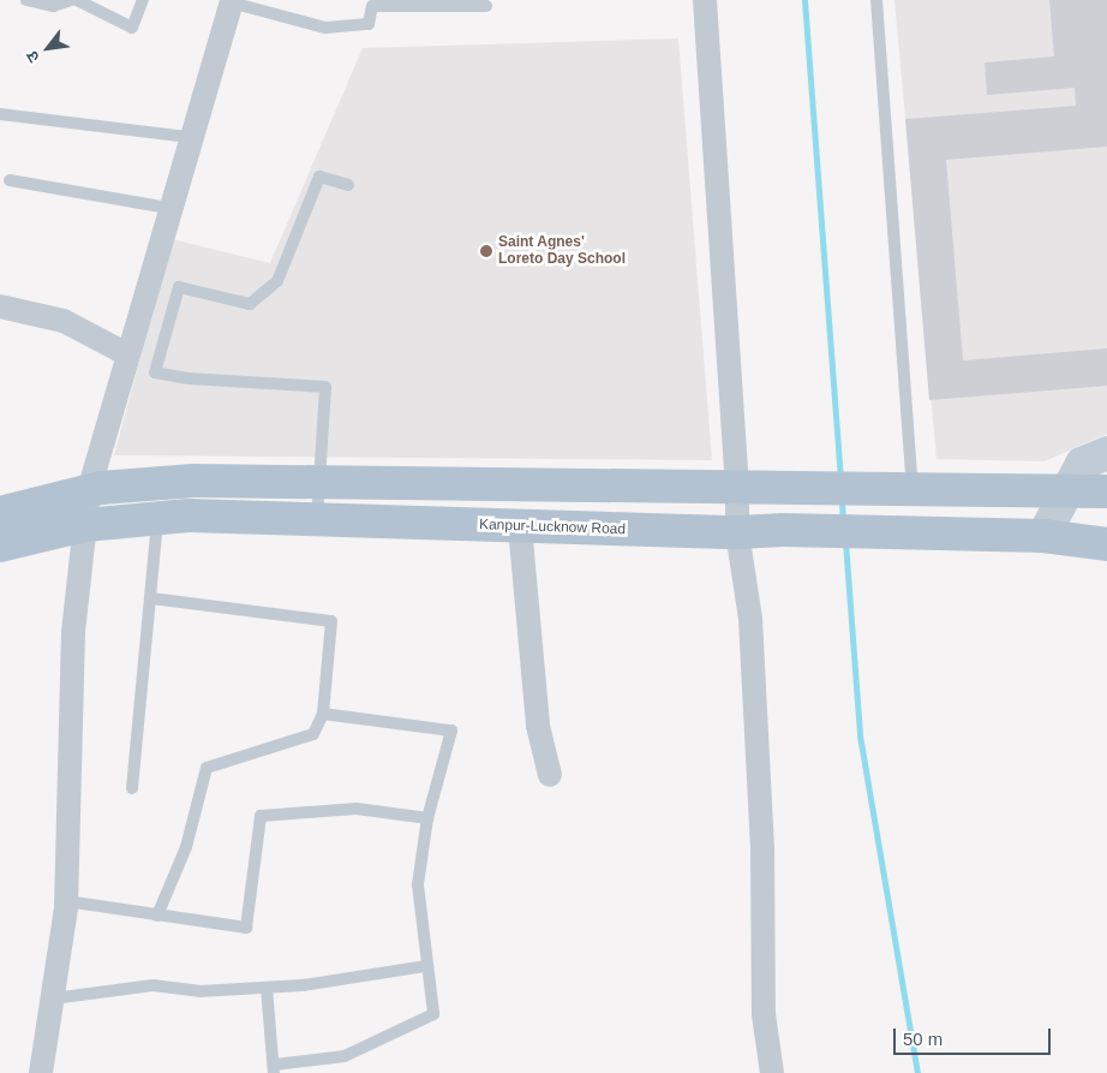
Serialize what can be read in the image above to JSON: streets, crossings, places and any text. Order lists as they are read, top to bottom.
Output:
{
  "streets": {
    "main road": ["Kanpur-Lucknow Road"]
  },
  "places": ["Saint Agnes' Loreto Day School"],
  "scale_bar": "50 m",
  "north": "bottom left"
}
